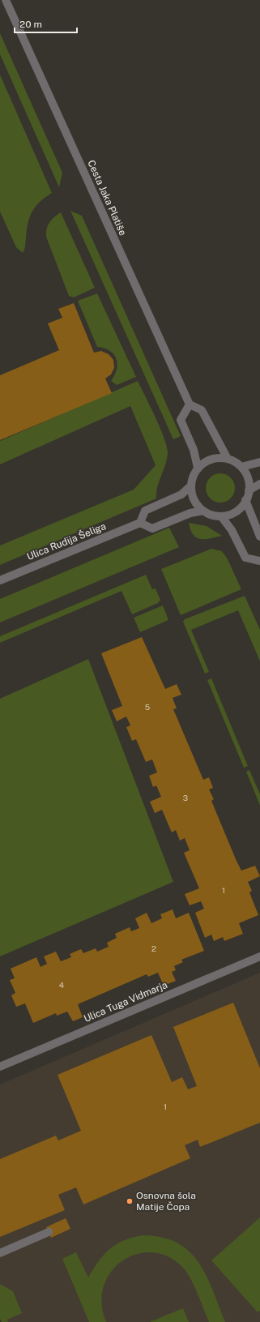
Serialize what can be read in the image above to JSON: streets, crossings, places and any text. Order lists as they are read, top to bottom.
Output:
{
  "streets": {
    "street": ["Cesta Jaka Platiše", "Ulica Rudija Šeliga", "Ulica Tuga Vidmarja"]
  },
  "places": ["Osnovna šola Matije Čopa"],
  "house_numbers": [
    "5",
    "3",
    "1",
    "2",
    "4",
    "1"
  ],
  "scale_bar": "20 m"
}
